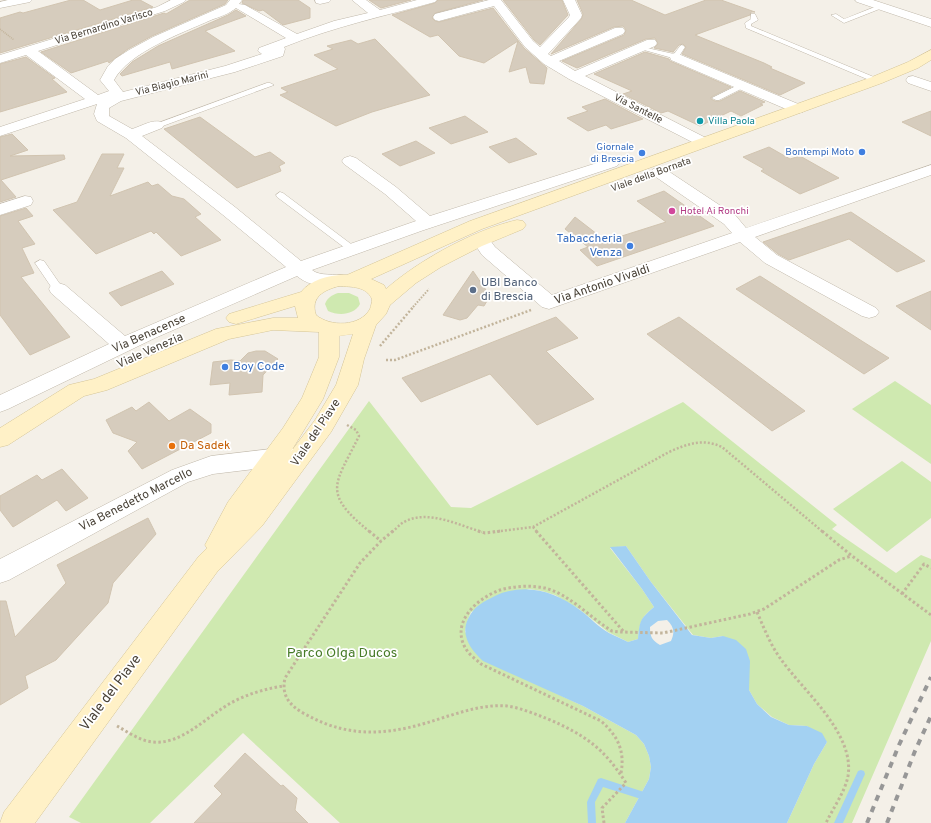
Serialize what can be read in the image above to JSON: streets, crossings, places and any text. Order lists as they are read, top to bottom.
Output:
{
  "streets": {
    "main road": ["Viale della Bornata", "Viale Venezia", "Viale del Piave"],
    "street": [
      "Via Bernardino Varisco",
      "Via Biagio Marini",
      "Via Santelle",
      "Via Antonio Vivaldi",
      "Via Benacense",
      "Via Benedetto Marcello"
    ]
  },
  "crossings": [
    ["Via Biagio Marini", "Viale della Bornata"],
    ["Via Biagio Marini", "Via Benacense"],
    ["Via Biagio Marini", "Viale Venezia"],
    ["Via Santelle", "Viale della Bornata"],
    ["Viale della Bornata", "Via Antonio Vivaldi"],
    ["Viale della Bornata", "Via Benacense"],
    ["Viale della Bornata", "Viale Venezia"],
    ["Via Benacense", "Viale Venezia"],
    ["Viale Venezia", "Viale del Piave"],
    ["Viale del Piave", "Via Benedetto Marcello"]
  ],
  "parks": ["Parco Olga Ducos"],
  "places": [
    "Villa Paola",
    "Bontempi Moto",
    "Giornale di Brescia",
    "Hotel Ai Ronchi",
    "Tabaccheria Venza",
    "UBI Banco di Brescia",
    "Boy Code",
    "Da Sadek"
  ]
}
